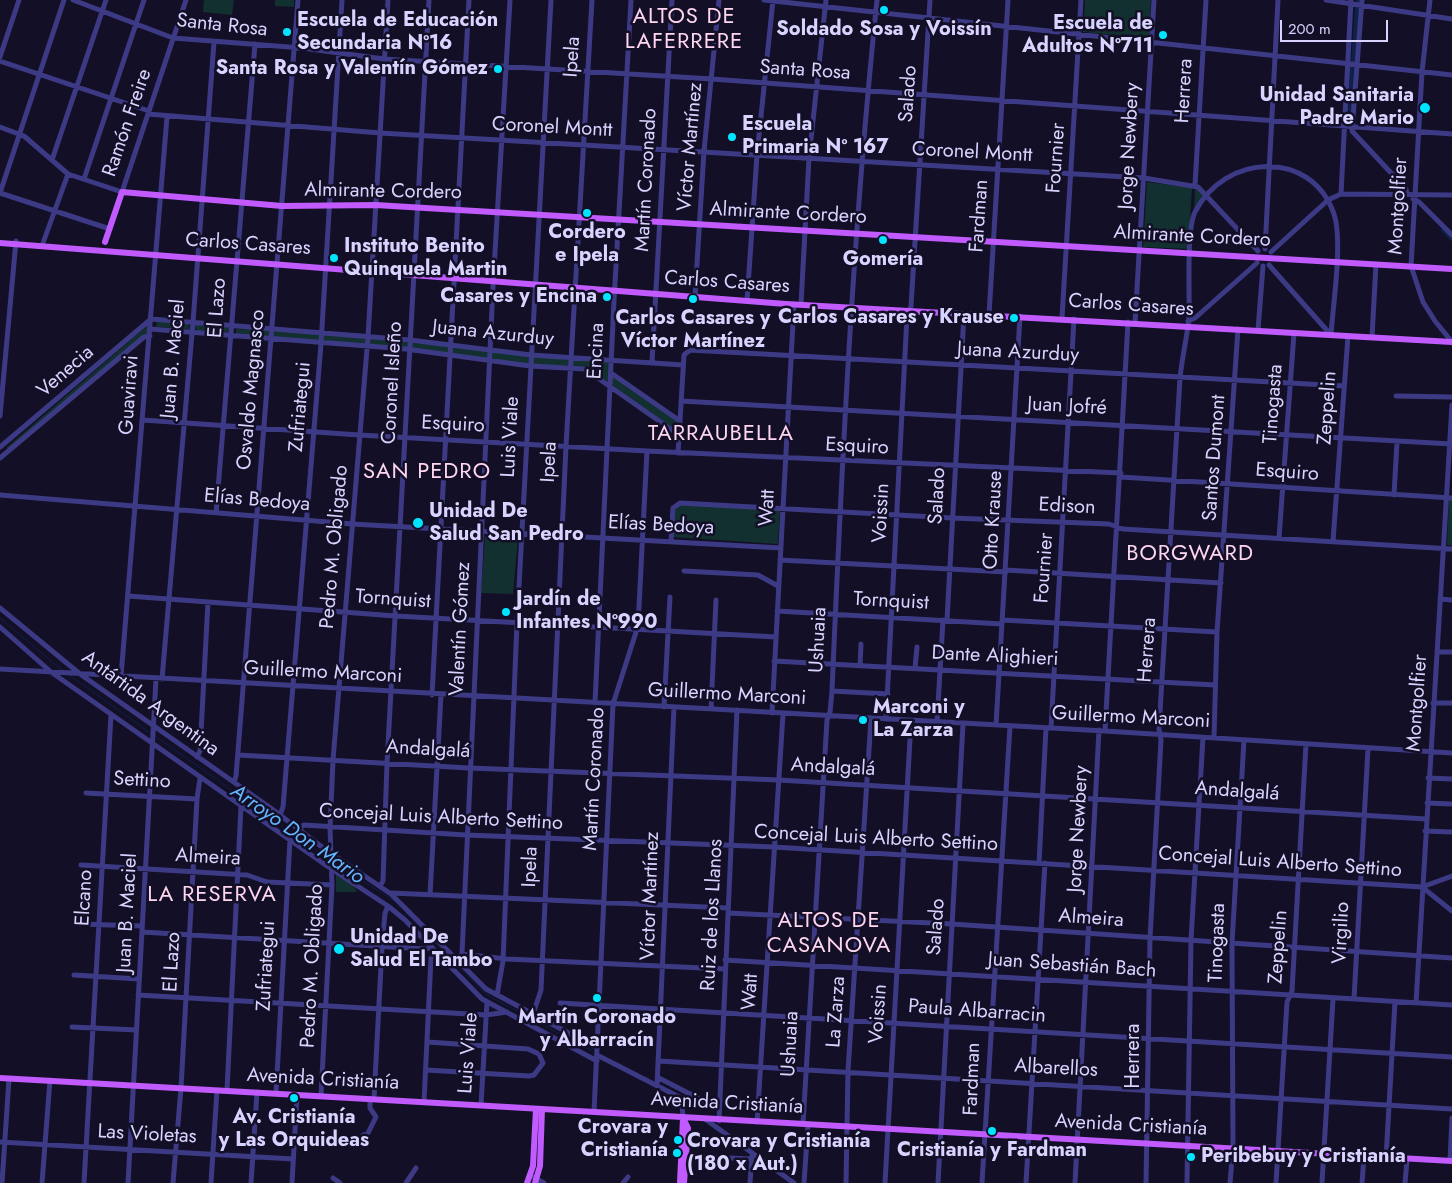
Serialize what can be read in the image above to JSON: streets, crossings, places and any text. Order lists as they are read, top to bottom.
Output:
{
  "streets": {
    "main road": [
      "Ramón Freire",
      "Almirante Cordero",
      "Carlos Casares",
      "Avenida Cristianía"
    ],
    "street": [
      "Santa Rosa",
      "Ipela",
      "Herrera",
      "Salado",
      "Coronel Montt",
      "Jorge Newbery",
      "Víctor Martínez",
      "Fournier",
      "Martín Coronado",
      "Montgolfier",
      "Fardman",
      "El Lazo",
      "Juana Azurduy",
      "Encina",
      "Juan B. Maciel",
      "Venecia",
      "Coronel Isleño",
      "Osvaldo Magnasco",
      "Guaviravi",
      "Tinogasta",
      "Zufriategui",
      "Juan Jofré",
      "Zeppelin",
      "Esquiro",
      "Luis Viale",
      "Santos Dumont",
      "Elías Bedoya",
      "Edison",
      "Watt",
      "Voissin",
      "Otto Krause",
      "Pedro M. Obligado",
      "Tornquist",
      "Valentín Gómez",
      "Ushuaia",
      "Dante Alighieri",
      "Guillermo Marconi",
      "Antártida Argentina",
      "Andalgalá",
      "Settino",
      "Concejal Luis Alberto Settino",
      "Almeira",
      "Elcano",
      "Ruiz de los Llanos",
      "Virgilio",
      "Juan Sebastián Bach",
      "La Zarza",
      "Paula Albarracin",
      "Albarellos",
      "Las Violetas"
    ]
  },
  "crossings": [
    ["Santa Rosa", "Ipela"],
    ["Santa Rosa", "Herrera"],
    ["Santa Rosa", "Salado"],
    ["Santa Rosa", "Ramón Freire"],
    ["Santa Rosa", "Jorge Newbery"],
    ["Santa Rosa", "Víctor Martínez"],
    ["Santa Rosa", "Fournier"],
    ["Santa Rosa", "Martín Coronado"],
    ["Santa Rosa", "Montgolfier"],
    ["Santa Rosa", "Fardman"],
    ["Santa Rosa", "El Lazo"],
    ["Santa Rosa", "Encina"],
    ["Santa Rosa", "Juan B. Maciel"],
    ["Santa Rosa", "Coronel Isleño"],
    ["Santa Rosa", "Osvaldo Magnasco"],
    ["Santa Rosa", "Zufriategui"],
    ["Santa Rosa", "Luis Viale"],
    ["Santa Rosa", "Watt"],
    ["Santa Rosa", "Pedro M. Obligado"],
    ["Santa Rosa", "Valentín Gómez"],
    ["Ipela", "Coronel Montt"],
    ["Ipela", "Almirante Cordero"],
    ["Ipela", "Carlos Casares"],
    ["Ipela", "Juana Azurduy"],
    ["Ipela", "Esquiro"],
    ["Ipela", "Elías Bedoya"],
    ["Ipela", "Tornquist"],
    ["Ipela", "Guillermo Marconi"],
    ["Ipela", "Antártida Argentina"],
    ["Ipela", "Andalgalá"],
    ["Ipela", "Concejal Luis Alberto Settino"],
    ["Ipela", "Almeira"],
    ["Herrera", "Coronel Montt"],
    ["Herrera", "Almirante Cordero"],
    ["Herrera", "Carlos Casares"],
    ["Herrera", "Juana Azurduy"],
    ["Herrera", "Juan Jofré"],
    ["Herrera", "Esquiro"],
    ["Herrera", "Edison"],
    ["Herrera", "Tornquist"],
    ["Herrera", "Dante Alighieri"],
    ["Herrera", "Guillermo Marconi"],
    ["Herrera", "Andalgalá"],
    ["Herrera", "Concejal Luis Alberto Settino"],
    ["Herrera", "Almeira"],
    ["Herrera", "Juan Sebastián Bach"],
    ["Herrera", "Paula Albarracin"],
    ["Herrera", "Albarellos"],
    ["Herrera", "Avenida Cristianía"],
    ["Salado", "Coronel Montt"],
    ["Salado", "Almirante Cordero"],
    ["Salado", "Carlos Casares"],
    ["Salado", "Juana Azurduy"],
    ["Salado", "Juan Jofré"],
    ["Salado", "Esquiro"],
    ["Salado", "Edison"],
    ["Salado", "Voissin"],
    ["Salado", "Tornquist"],
    ["Salado", "Dante Alighieri"],
    ["Salado", "Guillermo Marconi"],
    ["Salado", "Andalgalá"],
    ["Salado", "Concejal Luis Alberto Settino"],
    ["Salado", "Almeira"],
    ["Salado", "Juan Sebastián Bach"],
    ["Salado", "Paula Albarracin"],
    ["Salado", "Albarellos"],
    ["Salado", "Avenida Cristianía"],
    ["Ramón Freire", "Coronel Montt"],
    ["Ramón Freire", "Almirante Cordero"],
    ["Ramón Freire", "Carlos Casares"],
    ["Coronel Montt", "Jorge Newbery"],
    ["Coronel Montt", "Víctor Martínez"],
    ["Coronel Montt", "Fournier"],
    ["Coronel Montt", "Martín Coronado"],
    ["Coronel Montt", "Fardman"],
    ["Coronel Montt", "El Lazo"],
    ["Coronel Montt", "Encina"],
    ["Coronel Montt", "Juan B. Maciel"],
    ["Coronel Montt", "Coronel Isleño"],
    ["Coronel Montt", "Osvaldo Magnasco"],
    ["Coronel Montt", "Guaviravi"],
    ["Coronel Montt", "Zufriategui"],
    ["Coronel Montt", "Luis Viale"],
    ["Coronel Montt", "Watt"],
    ["Coronel Montt", "Pedro M. Obligado"],
    ["Coronel Montt", "Valentín Gómez"],
    ["Jorge Newbery", "Almirante Cordero"],
    ["Jorge Newbery", "Carlos Casares"],
    ["Jorge Newbery", "Juana Azurduy"],
    ["Jorge Newbery", "Juan Jofré"],
    ["Jorge Newbery", "Esquiro"],
    ["Jorge Newbery", "Edison"],
    ["Jorge Newbery", "Tornquist"],
    ["Jorge Newbery", "Dante Alighieri"],
    ["Jorge Newbery", "Guillermo Marconi"],
    ["Jorge Newbery", "Andalgalá"],
    ["Jorge Newbery", "Concejal Luis Alberto Settino"],
    ["Jorge Newbery", "Almeira"],
    ["Jorge Newbery", "Juan Sebastián Bach"],
    ["Jorge Newbery", "Paula Albarracin"],
    ["Jorge Newbery", "Albarellos"],
    ["Jorge Newbery", "Avenida Cristianía"],
    ["Víctor Martínez", "Almirante Cordero"],
    ["Víctor Martínez", "Carlos Casares"],
    ["Víctor Martínez", "Guillermo Marconi"],
    ["Víctor Martínez", "Antártida Argentina"],
    ["Víctor Martínez", "Andalgalá"],
    ["Víctor Martínez", "Concejal Luis Alberto Settino"],
    ["Víctor Martínez", "Almeira"],
    ["Víctor Martínez", "Paula Albarracin"],
    ["Víctor Martínez", "Albarellos"],
    ["Fournier", "Almirante Cordero"],
    ["Fournier", "Carlos Casares"],
    ["Fournier", "Juana Azurduy"],
    ["Fournier", "Juan Jofré"],
    ["Fournier", "Esquiro"],
    ["Fournier", "Edison"],
    ["Fournier", "Tornquist"],
    ["Fournier", "Dante Alighieri"],
    ["Fournier", "Guillermo Marconi"],
    ["Fournier", "Andalgalá"],
    ["Fournier", "Concejal Luis Alberto Settino"],
    ["Fournier", "Almeira"],
    ["Fournier", "Juan Sebastián Bach"],
    ["Fournier", "Paula Albarracin"],
    ["Fournier", "Albarellos"],
    ["Fournier", "Avenida Cristianía"],
    ["Martín Coronado", "Almirante Cordero"],
    ["Martín Coronado", "Carlos Casares"],
    ["Martín Coronado", "Juana Azurduy"],
    ["Martín Coronado", "Esquiro"],
    ["Martín Coronado", "Elías Bedoya"],
    ["Martín Coronado", "Tornquist"],
    ["Martín Coronado", "Guillermo Marconi"],
    ["Martín Coronado", "Antártida Argentina"],
    ["Martín Coronado", "Andalgalá"],
    ["Martín Coronado", "Concejal Luis Alberto Settino"],
    ["Martín Coronado", "Almeira"],
    ["Martín Coronado", "Paula Albarracin"],
    ["Martín Coronado", "Avenida Cristianía"],
    ["Almirante Cordero", "Montgolfier"],
    ["Almirante Cordero", "Fardman"],
    ["Almirante Cordero", "El Lazo"],
    ["Almirante Cordero", "Encina"],
    ["Almirante Cordero", "Juan B. Maciel"],
    ["Almirante Cordero", "Coronel Isleño"],
    ["Almirante Cordero", "Osvaldo Magnasco"],
    ["Almirante Cordero", "Guaviravi"],
    ["Almirante Cordero", "Zufriategui"],
    ["Almirante Cordero", "Luis Viale"],
    ["Almirante Cordero", "Watt"],
    ["Almirante Cordero", "Pedro M. Obligado"],
    ["Almirante Cordero", "Valentín Gómez"],
    ["Montgolfier", "Carlos Casares"],
    ["Montgolfier", "Juan Jofré"],
    ["Montgolfier", "Esquiro"],
    ["Montgolfier", "Edison"],
    ["Montgolfier", "Guillermo Marconi"],
    ["Montgolfier", "Andalgalá"],
    ["Montgolfier", "Concejal Luis Alberto Settino"],
    ["Montgolfier", "Almeira"],
    ["Montgolfier", "Juan Sebastián Bach"],
    ["Fardman", "Carlos Casares"],
    ["Fardman", "Guillermo Marconi"],
    ["Fardman", "Andalgalá"],
    ["Fardman", "Concejal Luis Alberto Settino"],
    ["Fardman", "Almeira"],
    ["Fardman", "Juan Sebastián Bach"],
    ["Fardman", "Paula Albarracin"],
    ["Fardman", "Albarellos"],
    ["Fardman", "Avenida Cristianía"],
    ["Carlos Casares", "El Lazo"],
    ["Carlos Casares", "Encina"],
    ["Carlos Casares", "Juan B. Maciel"],
    ["Carlos Casares", "Coronel Isleño"],
    ["Carlos Casares", "Osvaldo Magnasco"],
    ["Carlos Casares", "Guaviravi"],
    ["Carlos Casares", "Tinogasta"],
    ["Carlos Casares", "Zufriategui"],
    ["Carlos Casares", "Zeppelin"],
    ["Carlos Casares", "Luis Viale"],
    ["Carlos Casares", "Santos Dumont"],
    ["Carlos Casares", "Watt"],
    ["Carlos Casares", "Voissin"],
    ["Carlos Casares", "Otto Krause"],
    ["Carlos Casares", "Pedro M. Obligado"],
    ["Carlos Casares", "Valentín Gómez"],
    ["Carlos Casares", "Ushuaia"],
    ["El Lazo", "Juana Azurduy"],
    ["El Lazo", "Esquiro"],
    ["El Lazo", "Elías Bedoya"],
    ["El Lazo", "Antártida Argentina"],
    ["El Lazo", "Settino"],
    ["El Lazo", "Almeira"],
    ["El Lazo", "Avenida Cristianía"],
    ["El Lazo", "Las Violetas"],
    ["Juana Azurduy", "Encina"],
    ["Juana Azurduy", "Juan B. Maciel"],
    ["Juana Azurduy", "Venecia"],
    ["Juana Azurduy", "Coronel Isleño"],
    ["Juana Azurduy", "Osvaldo Magnasco"],
    ["Juana Azurduy", "Guaviravi"],
    ["Juana Azurduy", "Tinogasta"],
    ["Juana Azurduy", "Zufriategui"],
    ["Juana Azurduy", "Zeppelin"],
    ["Juana Azurduy", "Luis Viale"],
    ["Juana Azurduy", "Santos Dumont"],
    ["Juana Azurduy", "Watt"],
    ["Juana Azurduy", "Voissin"],
    ["Juana Azurduy", "Otto Krause"],
    ["Juana Azurduy", "Pedro M. Obligado"],
    ["Juana Azurduy", "Valentín Gómez"],
    ["Juana Azurduy", "Ushuaia"],
    ["Encina", "Esquiro"],
    ["Encina", "Elías Bedoya"],
    ["Encina", "Tornquist"],
    ["Encina", "Guillermo Marconi"],
    ["Juan B. Maciel", "Esquiro"],
    ["Juan B. Maciel", "Elías Bedoya"],
    ["Juan B. Maciel", "Tornquist"],
    ["Juan B. Maciel", "Guillermo Marconi"],
    ["Juan B. Maciel", "Antártida Argentina"],
    ["Juan B. Maciel", "Settino"],
    ["Juan B. Maciel", "Almeira"],
    ["Juan B. Maciel", "Avenida Cristianía"],
    ["Juan B. Maciel", "Las Violetas"],
    ["Venecia", "Guaviravi"],
    ["Coronel Isleño", "Esquiro"],
    ["Coronel Isleño", "Elías Bedoya"],
    ["Coronel Isleño", "Tornquist"],
    ["Coronel Isleño", "Guillermo Marconi"],
    ["Coronel Isleño", "Antártida Argentina"],
    ["Coronel Isleño", "Andalgalá"],
    ["Coronel Isleño", "Concejal Luis Alberto Settino"],
    ["Osvaldo Magnasco", "Esquiro"],
    ["Osvaldo Magnasco", "Elías Bedoya"],
    ["Osvaldo Magnasco", "Tornquist"],
    ["Osvaldo Magnasco", "Guillermo Marconi"],
    ["Osvaldo Magnasco", "Antártida Argentina"],
    ["Osvaldo Magnasco", "Andalgalá"],
    ["Guaviravi", "Esquiro"],
    ["Guaviravi", "Elías Bedoya"],
    ["Guaviravi", "Tornquist"],
    ["Guaviravi", "Guillermo Marconi"],
    ["Tinogasta", "Juan Jofré"],
    ["Tinogasta", "Esquiro"],
    ["Tinogasta", "Edison"],
    ["Tinogasta", "Guillermo Marconi"],
    ["Tinogasta", "Andalgalá"],
    ["Tinogasta", "Concejal Luis Alberto Settino"],
    ["Tinogasta", "Almeira"],
    ["Tinogasta", "Juan Sebastián Bach"],
    ["Tinogasta", "Paula Albarracin"],
    ["Tinogasta", "Albarellos"],
    ["Tinogasta", "Avenida Cristianía"],
    ["Zufriategui", "Esquiro"],
    ["Zufriategui", "Elías Bedoya"],
    ["Zufriategui", "Tornquist"],
    ["Zufriategui", "Guillermo Marconi"],
    ["Zufriategui", "Antártida Argentina"],
    ["Zufriategui", "Andalgalá"],
    ["Zufriategui", "Almeira"],
    ["Zufriategui", "Avenida Cristianía"],
    ["Juan Jofré", "Zeppelin"],
    ["Juan Jofré", "Santos Dumont"],
    ["Juan Jofré", "Watt"],
    ["Juan Jofré", "Voissin"],
    ["Juan Jofré", "Otto Krause"],
    ["Juan Jofré", "Ushuaia"],
    ["Zeppelin", "Esquiro"],
    ["Zeppelin", "Edison"],
    ["Zeppelin", "Guillermo Marconi"],
    ["Zeppelin", "Andalgalá"],
    ["Zeppelin", "Concejal Luis Alberto Settino"],
    ["Zeppelin", "Almeira"],
    ["Zeppelin", "Juan Sebastián Bach"],
    ["Zeppelin", "Paula Albarracin"],
    ["Zeppelin", "Albarellos"],
    ["Zeppelin", "Avenida Cristianía"],
    ["Esquiro", "Luis Viale"],
    ["Esquiro", "Santos Dumont"],
    ["Esquiro", "Watt"],
    ["Esquiro", "Voissin"],
    ["Esquiro", "Otto Krause"],
    ["Esquiro", "Pedro M. Obligado"],
    ["Esquiro", "Valentín Gómez"],
    ["Esquiro", "Ushuaia"],
    ["Luis Viale", "Elías Bedoya"],
    ["Luis Viale", "Tornquist"],
    ["Luis Viale", "Guillermo Marconi"],
    ["Luis Viale", "Antártida Argentina"],
    ["Luis Viale", "Andalgalá"],
    ["Luis Viale", "Concejal Luis Alberto Settino"],
    ["Luis Viale", "Almeira"],
    ["Luis Viale", "Avenida Cristianía"],
    ["Santos Dumont", "Edison"],
    ["Santos Dumont", "Tornquist"],
    ["Santos Dumont", "Dante Alighieri"],
    ["Santos Dumont", "Guillermo Marconi"],
    ["Elías Bedoya", "Edison"],
    ["Elías Bedoya", "Watt"],
    ["Elías Bedoya", "Pedro M. Obligado"],
    ["Elías Bedoya", "Valentín Gómez"],
    ["Edison", "Watt"],
    ["Edison", "Voissin"],
    ["Edison", "Otto Krause"],
    ["Edison", "Ushuaia"],
    ["Watt", "Tornquist"],
    ["Watt", "Dante Alighieri"],
    ["Watt", "Guillermo Marconi"],
    ["Watt", "Andalgalá"],
    ["Watt", "Concejal Luis Alberto Settino"],
    ["Watt", "Almeira"],
    ["Watt", "Juan Sebastián Bach"],
    ["Watt", "Paula Albarracin"],
    ["Watt", "Albarellos"],
    ["Watt", "Avenida Cristianía"],
    ["Voissin", "Tornquist"],
    ["Voissin", "Dante Alighieri"],
    ["Voissin", "Guillermo Marconi"],
    ["Voissin", "Andalgalá"],
    ["Voissin", "Concejal Luis Alberto Settino"],
    ["Voissin", "Almeira"],
    ["Voissin", "Juan Sebastián Bach"],
    ["Voissin", "Paula Albarracin"],
    ["Voissin", "Albarellos"],
    ["Voissin", "Avenida Cristianía"],
    ["Otto Krause", "Tornquist"],
    ["Otto Krause", "Dante Alighieri"],
    ["Otto Krause", "Guillermo Marconi"],
    ["Pedro M. Obligado", "Tornquist"],
    ["Pedro M. Obligado", "Guillermo Marconi"],
    ["Pedro M. Obligado", "Antártida Argentina"],
    ["Pedro M. Obligado", "Andalgalá"],
    ["Pedro M. Obligado", "Concejal Luis Alberto Settino"],
    ["Pedro M. Obligado", "Almeira"],
    ["Pedro M. Obligado", "Avenida Cristianía"],
    ["Tornquist", "Valentín Gómez"],
    ["Tornquist", "Ushuaia"],
    ["Valentín Gómez", "Guillermo Marconi"],
    ["Valentín Gómez", "Andalgalá"],
    ["Valentín Gómez", "Concejal Luis Alberto Settino"],
    ["Valentín Gómez", "Almeira"],
    ["Ushuaia", "Dante Alighieri"],
    ["Ushuaia", "Guillermo Marconi"],
    ["Ushuaia", "Andalgalá"],
    ["Ushuaia", "Concejal Luis Alberto Settino"],
    ["Ushuaia", "Almeira"],
    ["Ushuaia", "Juan Sebastián Bach"],
    ["Ushuaia", "Paula Albarracin"],
    ["Ushuaia", "Albarellos"],
    ["Ushuaia", "Avenida Cristianía"],
    ["Guillermo Marconi", "Antártida Argentina"],
    ["Guillermo Marconi", "Ruiz de los Llanos"],
    ["Guillermo Marconi", "Virgilio"],
    ["Guillermo Marconi", "La Zarza"],
    ["Antártida Argentina", "Concejal Luis Alberto Settino"],
    ["Antártida Argentina", "Almeira"],
    ["Antártida Argentina", "Elcano"],
    ["Andalgalá", "Ruiz de los Llanos"],
    ["Andalgalá", "Virgilio"],
    ["Andalgalá", "La Zarza"],
    ["Settino", "Elcano"],
    ["Concejal Luis Alberto Settino", "Ruiz de los Llanos"],
    ["Concejal Luis Alberto Settino", "Virgilio"],
    ["Concejal Luis Alberto Settino", "La Zarza"],
    ["Almeira", "Elcano"],
    ["Almeira", "Ruiz de los Llanos"],
    ["Almeira", "Virgilio"],
    ["Almeira", "La Zarza"],
    ["Elcano", "Avenida Cristianía"],
    ["Elcano", "Las Violetas"],
    ["Ruiz de los Llanos", "Juan Sebastián Bach"],
    ["Ruiz de los Llanos", "Paula Albarracin"],
    ["Ruiz de los Llanos", "Albarellos"],
    ["Ruiz de los Llanos", "Avenida Cristianía"],
    ["Virgilio", "Juan Sebastián Bach"],
    ["Juan Sebastián Bach", "La Zarza"],
    ["La Zarza", "Paula Albarracin"],
    ["La Zarza", "Albarellos"],
    ["La Zarza", "Avenida Cristianía"]
  ],
  "districts": [
    "ALTOS DE LAFERRERE",
    "TARRAUBELLA",
    "SAN PEDRO",
    "BORGWARD",
    "LA RESERVA",
    "ALTOS DE CASANOVA"
  ],
  "water": ["Arroyo Don Mario"],
  "places": [
    "Soldado Sosa y Voissín",
    "Escuela de Educación Secundaria Nº16",
    "Escuela de Adultos Nº711",
    "Santa Rosa y Valentín Gómez",
    "Unidad Sanitaria Padre Mario",
    "Escuela Primaria Nº 167",
    "Cordero e Ipela",
    "Gomería",
    "Instituto Benito Quinquela Martin",
    "Casares y Encina",
    "Carlos Casares y Víctor Martínez",
    "Carlos Casares y Krause",
    "Unidad De Salud San Pedro",
    "Jardín de Infantes Nº990",
    "Marconi y La Zarza",
    "Unidad De Salud El Tambo",
    "Martín Coronado y Albarracín",
    "Av. Cristianía y Las Orquideas",
    "Cristianía y Fardman",
    "Crovara y Cristianía",
    "Crovara y Cristianía (180 x Aut.)",
    "Peribebuy y Cristianía"
  ],
  "scale_bar": "200 m"
}
